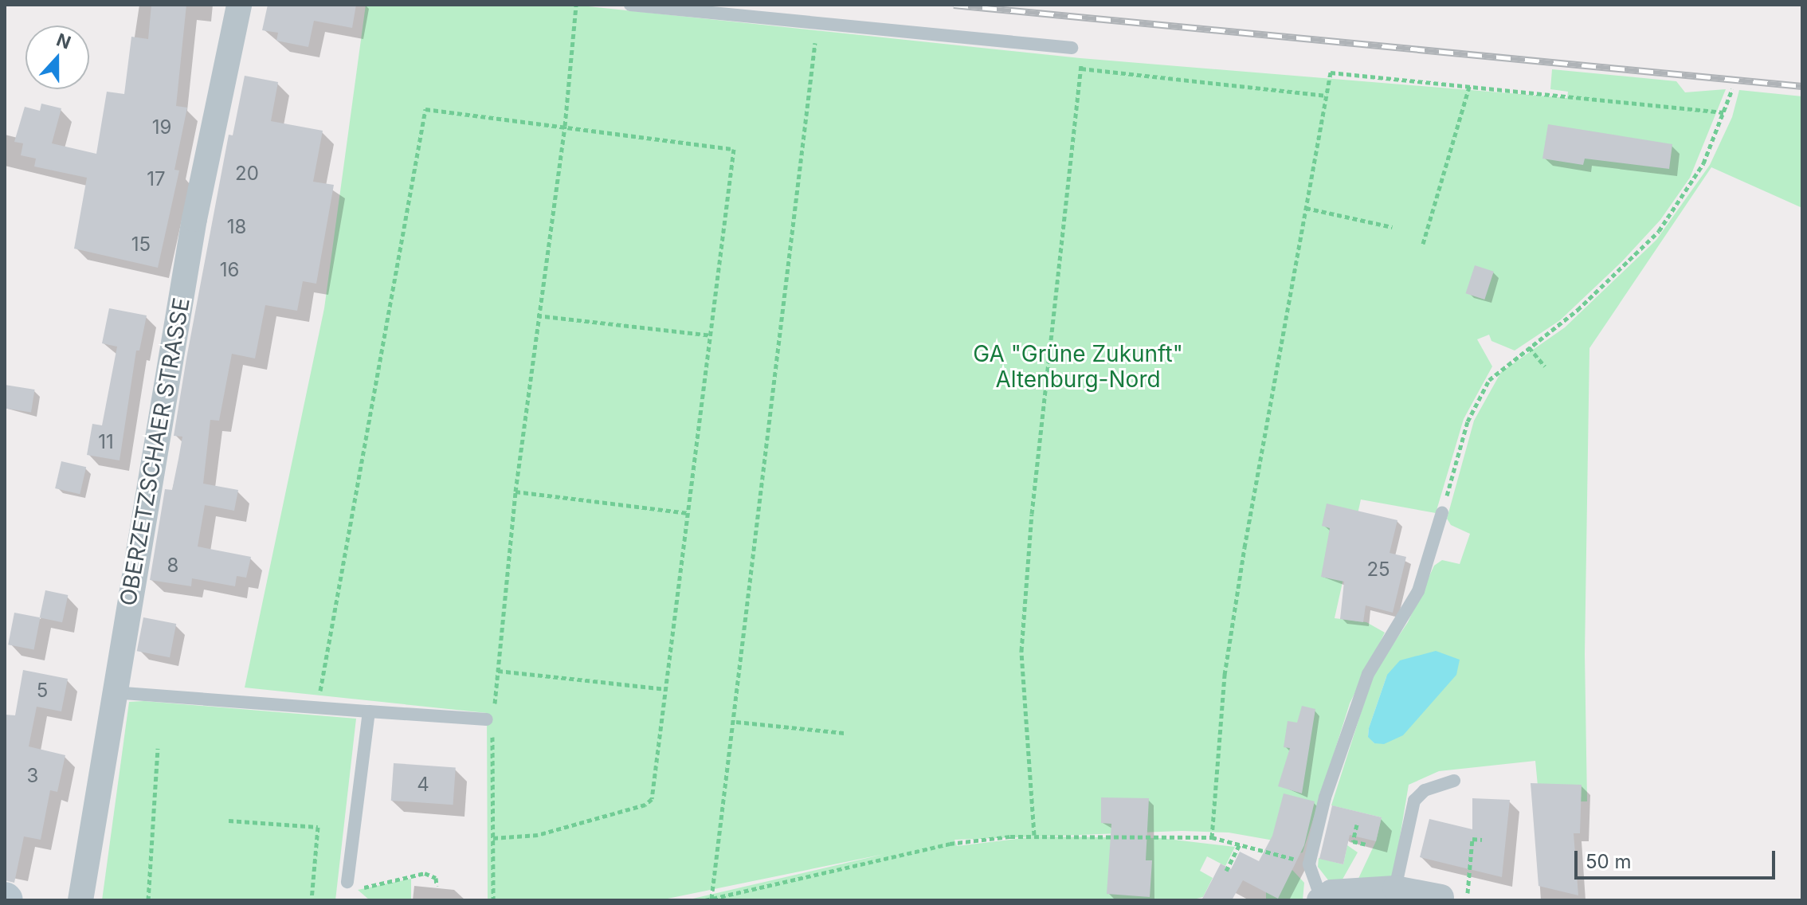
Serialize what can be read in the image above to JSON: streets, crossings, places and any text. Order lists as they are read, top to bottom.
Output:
{
  "streets": {
    "street": ["OBERZETZSCHAER STRASSE"]
  },
  "parks": ["GA \"Grüne Zukunft\" Altenburg-Nord"],
  "house_numbers": [
    "19",
    "20",
    "17",
    "18",
    "15",
    "16",
    "11",
    "8",
    "25",
    "5",
    "3",
    "4"
  ],
  "scale_bar": "50 m",
  "north": "top"
}
